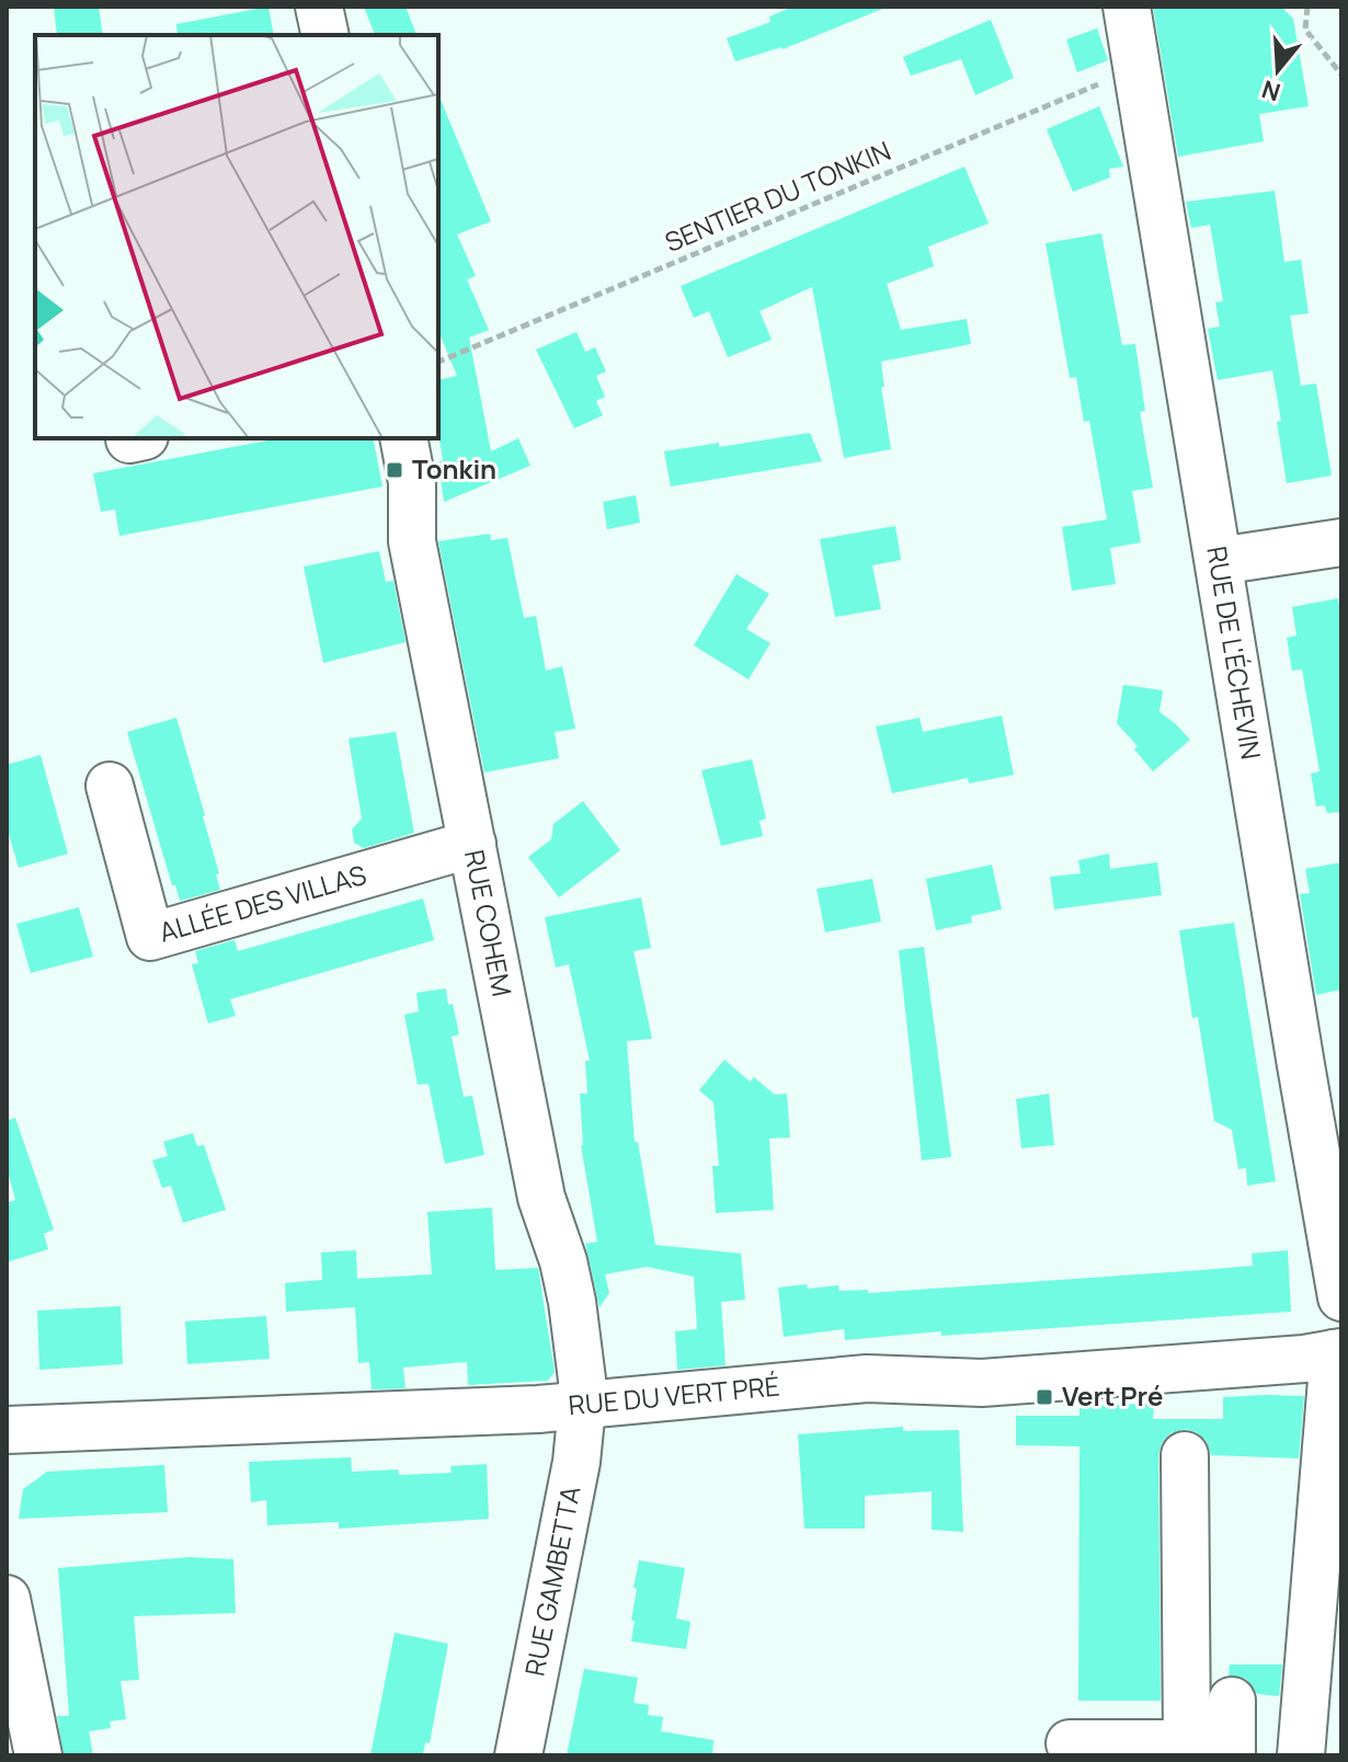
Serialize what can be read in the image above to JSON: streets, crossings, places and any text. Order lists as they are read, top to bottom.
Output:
{
  "streets": {
    "street": [
      "RUE DE L'ÉCHEVIN",
      "ALLÉE DES VILLAS",
      "RUE COHEM",
      "RUE DU VERT PRÉ",
      "RUE GAMBETTA"
    ],
    "path": ["SENTIER DU TONKIN"]
  },
  "crossings": [
    ["SENTIER DU TONKIN", "RUE DE L'ÉCHEVIN"],
    ["ALLÉE DES VILLAS", "RUE COHEM"],
    ["RUE COHEM", "RUE DU VERT PRÉ"],
    ["RUE COHEM", "RUE GAMBETTA"],
    ["RUE DU VERT PRÉ", "RUE GAMBETTA"]
  ],
  "places": {
    "transit": ["Tonkin", "Vert Pré"]
  },
  "north": "bottom"
}
